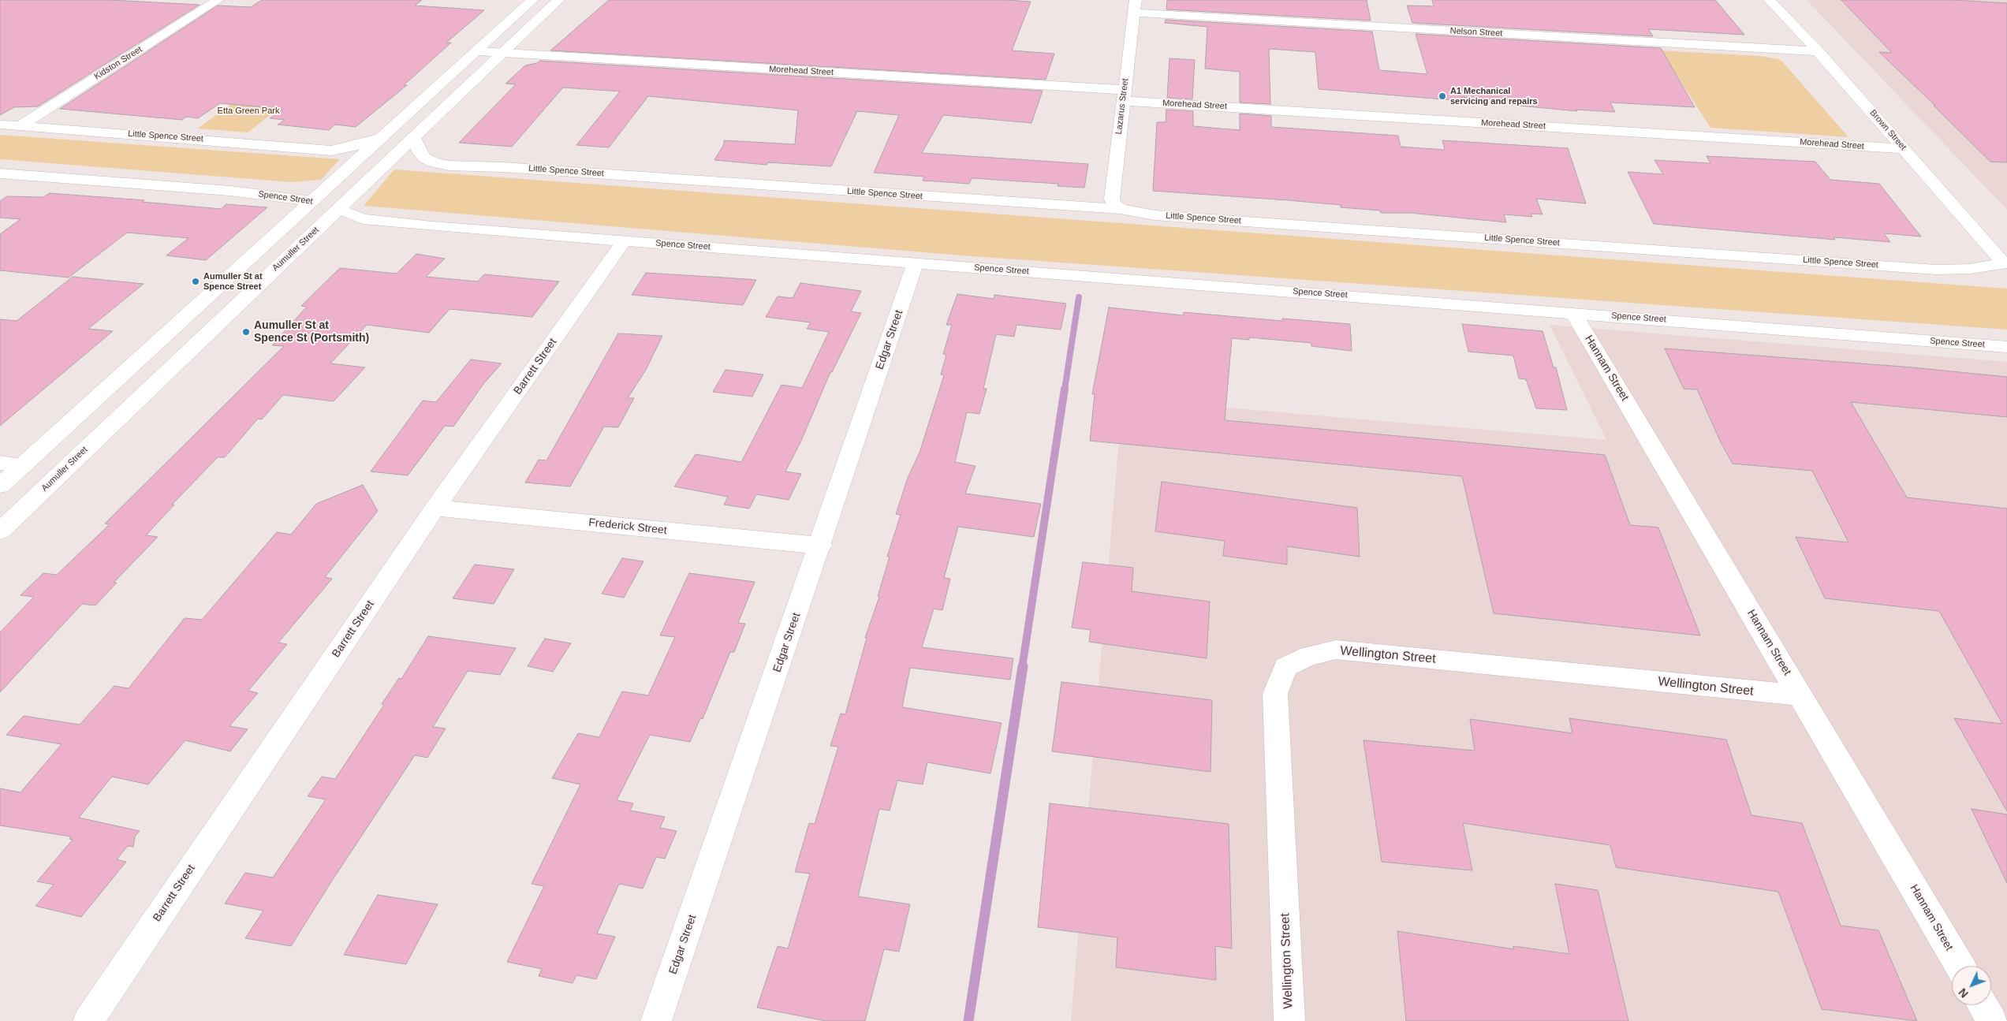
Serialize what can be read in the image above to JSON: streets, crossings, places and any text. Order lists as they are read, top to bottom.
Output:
{
  "streets": {
    "street": [
      "Nelson Street",
      "Kidston Street",
      "Morehead Street",
      "Lazarus Street",
      "Brown Street",
      "Little Spence Street",
      "Spence Street",
      "Aumuller Street",
      "Edgar Street",
      "Barrett Street",
      "Hannam Street",
      "Frederick Street",
      "Wellington Street"
    ]
  },
  "crossings": [
    ["Nelson Street", "Lazarus Street"],
    ["Nelson Street", "Brown Street"],
    ["Kidston Street", "Little Spence Street"],
    ["Morehead Street", "Lazarus Street"],
    ["Morehead Street", "Brown Street"],
    ["Morehead Street", "Aumuller Street"],
    ["Lazarus Street", "Little Spence Street"],
    ["Brown Street", "Little Spence Street"],
    ["Little Spence Street", "Aumuller Street"],
    ["Spence Street", "Aumuller Street"],
    ["Spence Street", "Edgar Street"],
    ["Spence Street", "Barrett Street"],
    ["Spence Street", "Hannam Street"],
    ["Edgar Street", "Frederick Street"],
    ["Barrett Street", "Frederick Street"],
    ["Hannam Street", "Wellington Street"]
  ],
  "parks": ["Etta Green Park"],
  "places": ["A1 Mechanical servicing and repairs", "Aumuller St at Spence Street", "Aumuller St at Spence St (Portsmith)"],
  "north": "bottom left"
}
